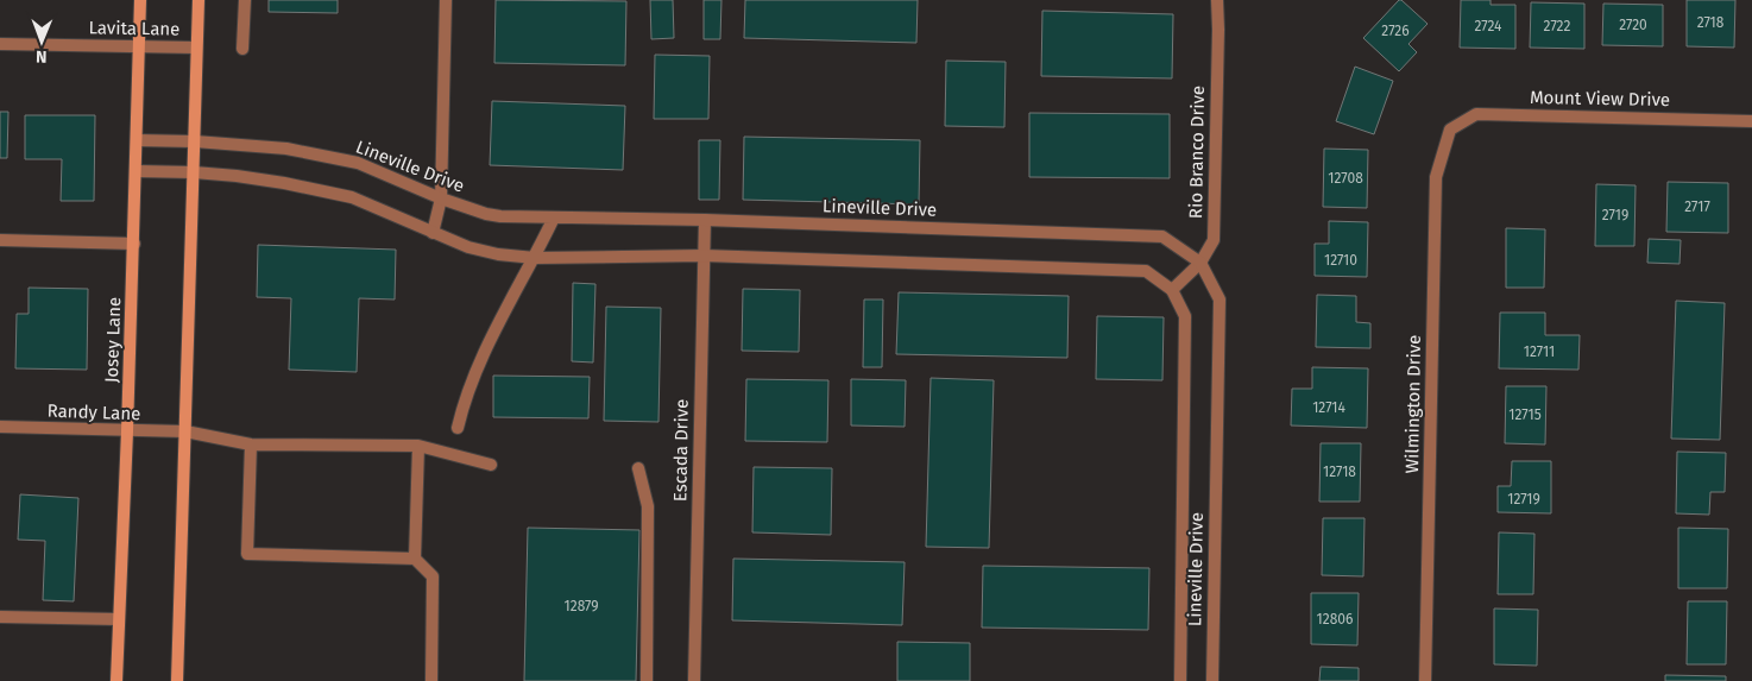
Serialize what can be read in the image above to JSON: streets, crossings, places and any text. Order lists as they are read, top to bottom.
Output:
{
  "streets": {
    "main road": ["Josey Lane"],
    "street": [
      "Lavita Lane",
      "Mount View Drive",
      "Rio Branco Drive",
      "Lineville Drive",
      "Wilmington Drive",
      "Randy Lane",
      "Escada Drive"
    ]
  },
  "crossings": [
    ["Lavita Lane", "Josey Lane"],
    ["Mount View Drive", "Wilmington Drive"],
    ["Rio Branco Drive", "Lineville Drive"],
    ["Lineville Drive", "Josey Lane"],
    ["Lineville Drive", "Escada Drive"],
    ["Josey Lane", "Randy Lane"]
  ],
  "house_numbers": [
    "2718",
    "2720",
    "2724",
    "2722",
    "2726",
    "12708",
    "2717",
    "2719",
    "12710",
    "12711",
    "12714",
    "12715",
    "12718",
    "12719",
    "12879",
    "12806"
  ],
  "north": "bottom"
}
